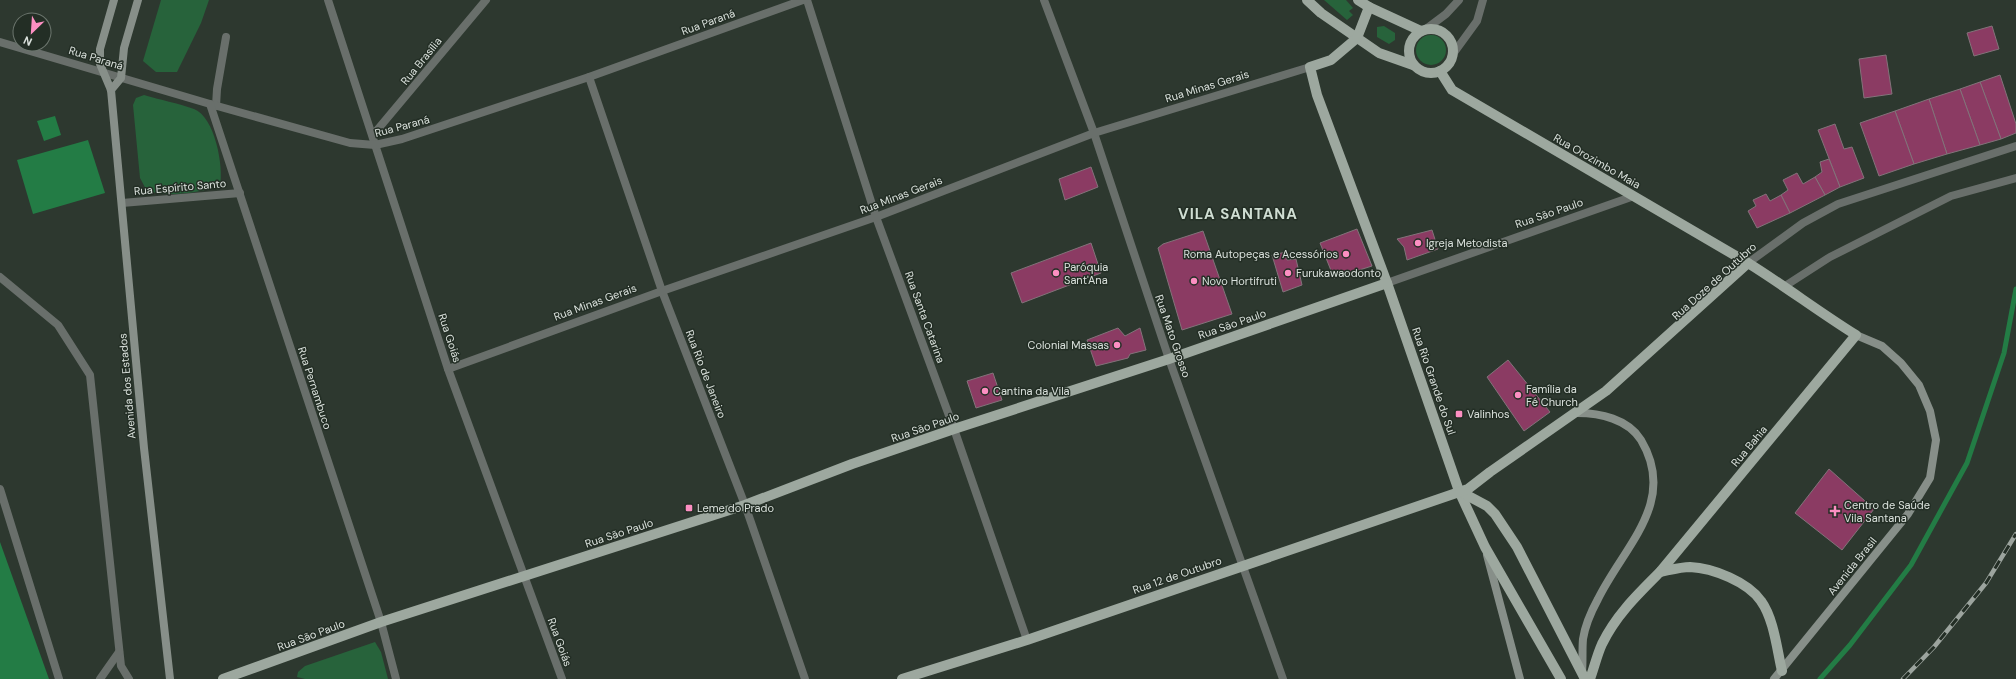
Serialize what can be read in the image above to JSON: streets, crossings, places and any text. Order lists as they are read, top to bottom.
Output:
{
  "streets": {
    "main road": [
      "Rua Minas Gerais",
      "Rua Orozimbo Maia",
      "Rua São Paulo",
      "Rua Doze de Outubro",
      "Rua Rio Grande do Sul",
      "Avenida dos Estados",
      "Rua Bahia",
      "Avenida Brasil",
      "Rua 12 de Outubro"
    ],
    "street": [
      "Rua Paraná",
      "Rua Brasília",
      "Rua Espírito Santo",
      "Rua Santa Catarina",
      "Rua Mato Grosso",
      "Rua Goiás",
      "Rua Rio de Janeiro",
      "Rua Pernambuco"
    ]
  },
  "crossings": [
    ["Rua Paraná", "Rua Goiás"],
    ["Rua Paraná", "Rua Rio de Janeiro"],
    ["Rua Paraná", "Avenida dos Estados"],
    ["Rua Paraná", "Rua Pernambuco"],
    ["Rua Brasília", "Rua Goiás"],
    ["Rua Minas Gerais", "Rua Santa Catarina"],
    ["Rua Minas Gerais", "Rua Mato Grosso"],
    ["Rua Minas Gerais", "Rua Goiás"],
    ["Rua Minas Gerais", "Rua Rio de Janeiro"],
    ["Rua Minas Gerais", "Rua Rio Grande do Sul"],
    ["Rua Orozimbo Maia", "Rua São Paulo"],
    ["Rua Orozimbo Maia", "Rua Doze de Outubro"],
    ["Rua Orozimbo Maia", "Avenida Brasil"],
    ["Rua Espírito Santo", "Avenida dos Estados"],
    ["Rua Espírito Santo", "Rua Pernambuco"],
    ["Rua São Paulo", "Rua Santa Catarina"],
    ["Rua São Paulo", "Rua Mato Grosso"],
    ["Rua São Paulo", "Rua Goiás"],
    ["Rua São Paulo", "Rua Rio de Janeiro"],
    ["Rua São Paulo", "Rua Rio Grande do Sul"],
    ["Rua São Paulo", "Rua Pernambuco"],
    ["Rua Doze de Outubro", "Rua Rio Grande do Sul"],
    ["Rua Doze de Outubro", "Avenida Brasil"],
    ["Rua Doze de Outubro", "Rua 12 de Outubro"],
    ["Rua Santa Catarina", "Rua 12 de Outubro"],
    ["Rua Mato Grosso", "Rua 12 de Outubro"],
    ["Rua Rio Grande do Sul", "Rua 12 de Outubro"],
    ["Rua Bahia", "Avenida Brasil"]
  ],
  "districts": ["VILA SANTANA"],
  "places": {
    "other": [
      "Igreja Metodista",
      "Roma Autopeças e Acessórios",
      "Paróquia Sant'Ana",
      "Furukawaodonto",
      "Novo Hortifruti",
      "Colonial Massas",
      "Cantina da Vila",
      "Família da Fé Church"
    ],
    "transit": ["Valinhos", "Leme do Prado"],
    "health": ["Centro de Saúde Vila Santana"]
  },
  "north": "bottom left"
}
